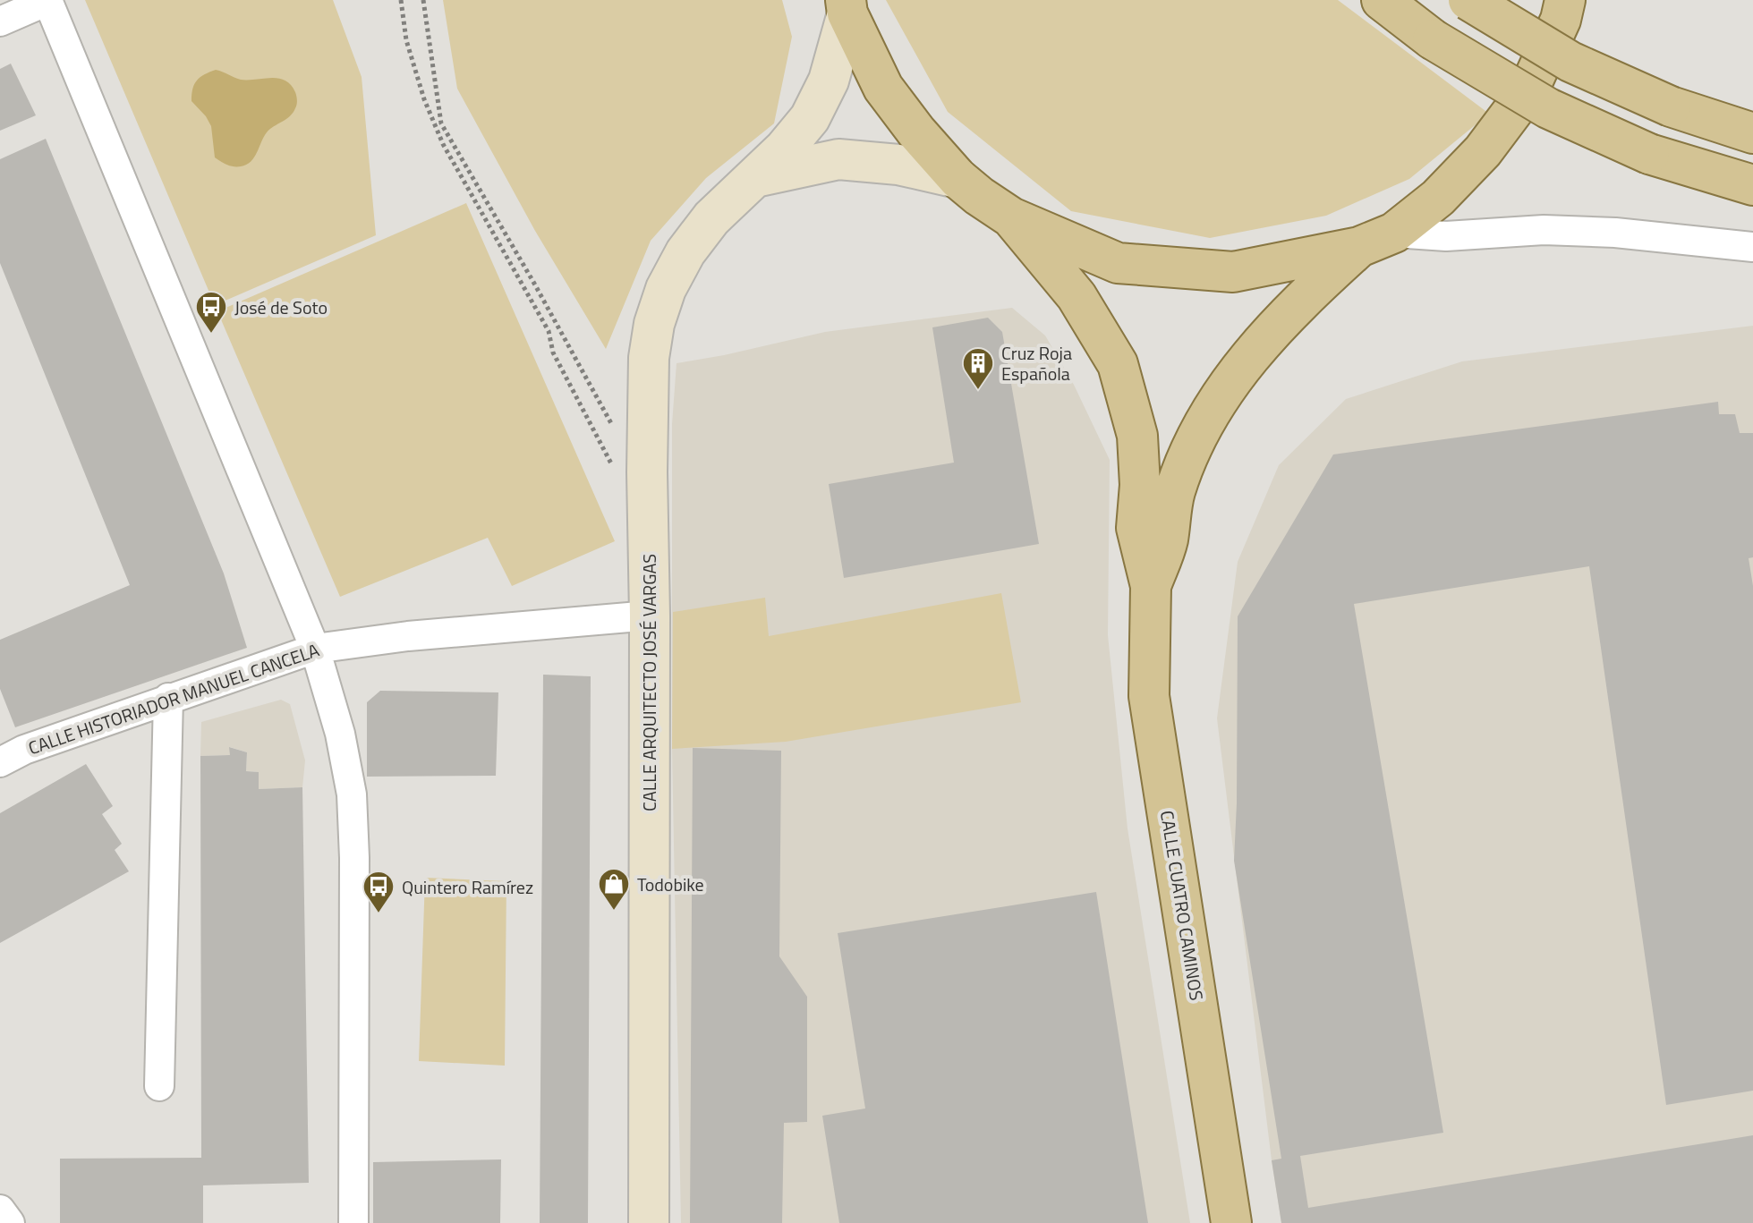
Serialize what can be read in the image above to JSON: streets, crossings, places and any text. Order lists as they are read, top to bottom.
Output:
{
  "streets": {
    "main road": ["CALLE CUATRO CAMINOS"],
    "street": ["CALLE ARQUITECTO JOSÉ VARGAS", "CALLE HISTORIADOR MANUEL CANCELA"]
  },
  "crossings": [
    ["CALLE ARQUITECTO JOSÉ VARGAS", "CALLE HISTORIADOR MANUEL CANCELA"]
  ],
  "places": {
    "bus stop": ["José de Soto", "Quintero Ramírez"],
    "building": ["Cruz Roja Española"],
    "shop": ["Todobike"]
  }
}
